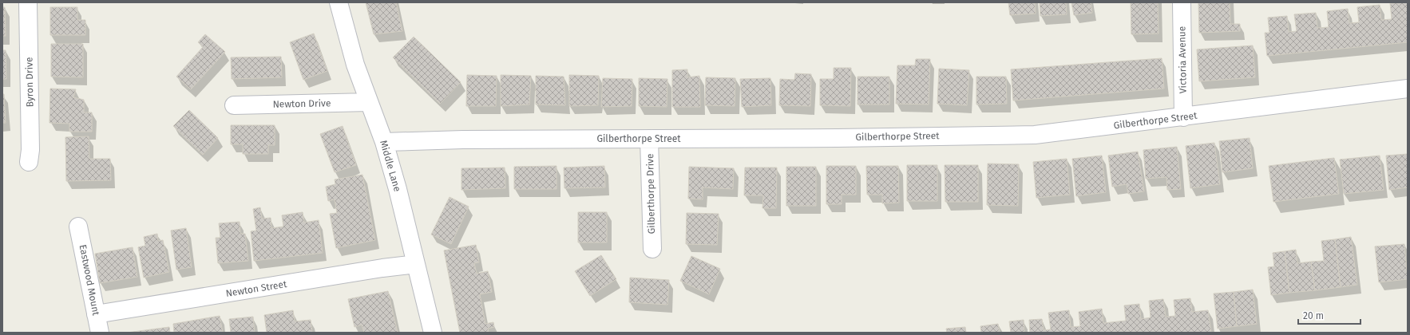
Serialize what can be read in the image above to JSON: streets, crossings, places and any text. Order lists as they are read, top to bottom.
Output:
{
  "streets": {
    "street": [
      "Victoria Avenue",
      "Byron Drive",
      "Newton Drive",
      "Gilberthorpe Street",
      "Middle Lane",
      "Gilberthorpe Drive",
      "Eastwood Mount",
      "Newton Street"
    ]
  },
  "crossings": [
    ["Victoria Avenue", "Gilberthorpe Street"],
    ["Newton Drive", "Middle Lane"],
    ["Gilberthorpe Street", "Middle Lane"],
    ["Gilberthorpe Street", "Gilberthorpe Drive"],
    ["Middle Lane", "Newton Street"],
    ["Eastwood Mount", "Newton Street"]
  ],
  "scale_bar": "20 m"
}
